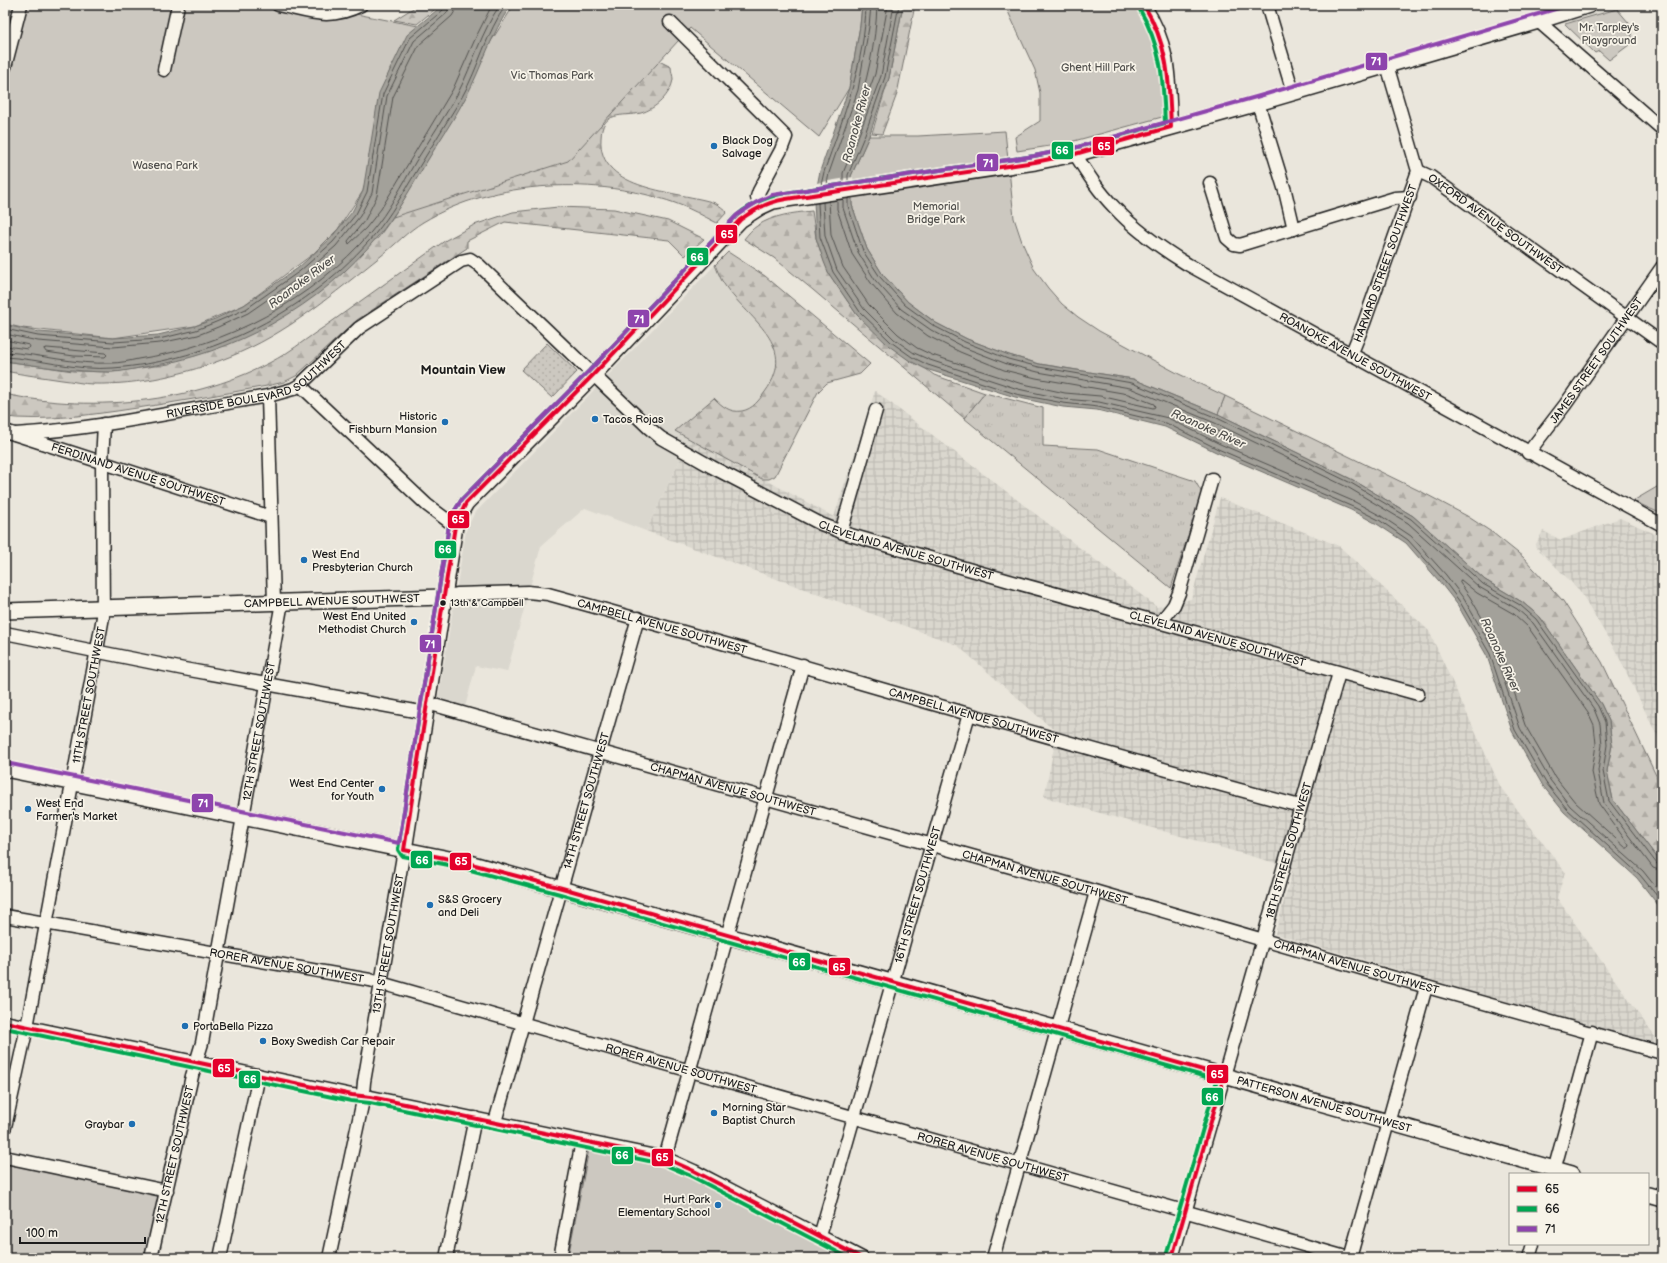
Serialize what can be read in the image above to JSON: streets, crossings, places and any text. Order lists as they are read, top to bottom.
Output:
{
  "streets": {
    "main road": ["CAMPBELL AVENUE SOUTHWEST", "13TH STREET SOUTHWEST", "PATTERSON AVENUE SOUTHWEST"],
    "street": [
      "OXFORD AVENUE SOUTHWEST",
      "HARVARD STREET SOUTHWEST",
      "ROANOKE AVENUE SOUTHWEST",
      "JAMES STREET SOUTHWEST",
      "RIVERSIDE BOULEVARD SOUTHWEST",
      "FERDINAND AVENUE SOUTHWEST",
      "CLEVELAND AVENUE SOUTHWEST",
      "11TH STREET SOUTHWEST",
      "12TH STREET SOUTHWEST",
      "CHAPMAN AVENUE SOUTHWEST",
      "14TH STREET SOUTHWEST",
      "18TH STREET SOUTHWEST",
      "16TH STREET SOUTHWEST",
      "RORER AVENUE SOUTHWEST"
    ]
  },
  "crossings": [
    ["OXFORD AVENUE SOUTHWEST", "HARVARD STREET SOUTHWEST"],
    ["OXFORD AVENUE SOUTHWEST", "JAMES STREET SOUTHWEST"],
    ["OXFORD AVENUE SOUTHWEST", "13TH STREET SOUTHWEST"],
    ["HARVARD STREET SOUTHWEST", "ROANOKE AVENUE SOUTHWEST"],
    ["ROANOKE AVENUE SOUTHWEST", "JAMES STREET SOUTHWEST"],
    ["ROANOKE AVENUE SOUTHWEST", "13TH STREET SOUTHWEST"],
    ["RIVERSIDE BOULEVARD SOUTHWEST", "FERDINAND AVENUE SOUTHWEST"],
    ["RIVERSIDE BOULEVARD SOUTHWEST", "CLEVELAND AVENUE SOUTHWEST"],
    ["RIVERSIDE BOULEVARD SOUTHWEST", "11TH STREET SOUTHWEST"],
    ["RIVERSIDE BOULEVARD SOUTHWEST", "12TH STREET SOUTHWEST"],
    ["FERDINAND AVENUE SOUTHWEST", "11TH STREET SOUTHWEST"],
    ["FERDINAND AVENUE SOUTHWEST", "12TH STREET SOUTHWEST"],
    ["CLEVELAND AVENUE SOUTHWEST", "18TH STREET SOUTHWEST"],
    ["CLEVELAND AVENUE SOUTHWEST", "13TH STREET SOUTHWEST"],
    ["CAMPBELL AVENUE SOUTHWEST", "11TH STREET SOUTHWEST"],
    ["CAMPBELL AVENUE SOUTHWEST", "12TH STREET SOUTHWEST"],
    ["CAMPBELL AVENUE SOUTHWEST", "14TH STREET SOUTHWEST"],
    ["CAMPBELL AVENUE SOUTHWEST", "18TH STREET SOUTHWEST"],
    ["CAMPBELL AVENUE SOUTHWEST", "16TH STREET SOUTHWEST"],
    ["CAMPBELL AVENUE SOUTHWEST", "13TH STREET SOUTHWEST"],
    ["11TH STREET SOUTHWEST", "CHAPMAN AVENUE SOUTHWEST"],
    ["11TH STREET SOUTHWEST", "RORER AVENUE SOUTHWEST"],
    ["11TH STREET SOUTHWEST", "PATTERSON AVENUE SOUTHWEST"],
    ["12TH STREET SOUTHWEST", "CHAPMAN AVENUE SOUTHWEST"],
    ["12TH STREET SOUTHWEST", "RORER AVENUE SOUTHWEST"],
    ["12TH STREET SOUTHWEST", "PATTERSON AVENUE SOUTHWEST"],
    ["CHAPMAN AVENUE SOUTHWEST", "14TH STREET SOUTHWEST"],
    ["CHAPMAN AVENUE SOUTHWEST", "18TH STREET SOUTHWEST"],
    ["CHAPMAN AVENUE SOUTHWEST", "16TH STREET SOUTHWEST"],
    ["CHAPMAN AVENUE SOUTHWEST", "13TH STREET SOUTHWEST"],
    ["14TH STREET SOUTHWEST", "RORER AVENUE SOUTHWEST"],
    ["14TH STREET SOUTHWEST", "PATTERSON AVENUE SOUTHWEST"],
    ["18TH STREET SOUTHWEST", "RORER AVENUE SOUTHWEST"],
    ["18TH STREET SOUTHWEST", "PATTERSON AVENUE SOUTHWEST"],
    ["16TH STREET SOUTHWEST", "RORER AVENUE SOUTHWEST"],
    ["16TH STREET SOUTHWEST", "PATTERSON AVENUE SOUTHWEST"],
    ["13TH STREET SOUTHWEST", "RORER AVENUE SOUTHWEST"],
    ["13TH STREET SOUTHWEST", "PATTERSON AVENUE SOUTHWEST"]
  ],
  "districts": ["Mountain View"],
  "water": ["Roanoke River"],
  "parks": [
    "Mr. Tarpley's Playground",
    "Ghent Hill Park",
    "Vic Thomas Park",
    "Wasena Park",
    "Memorial Bridge Park"
  ],
  "places": [
    "Black Dog Salvage",
    "Tacos Rojas",
    "Historic Fishburn Mansion",
    "West End Presbyterian Church",
    "13th & Campbell",
    "West End United Methodist Church",
    "West End Center for Youth",
    "West End Farmer's Market",
    "S&S Grocery and Deli",
    "PortaBella Pizza",
    "Boxy Swedish Car Repair",
    "Morning Star Baptist Church",
    "Graybar",
    "Hurt Park Elementary School"
  ],
  "lines": ["transit line 65", "transit line 71", "transit line 66"],
  "legend": ["65", "66", "71"],
  "scale_bar": "100 m"
}
